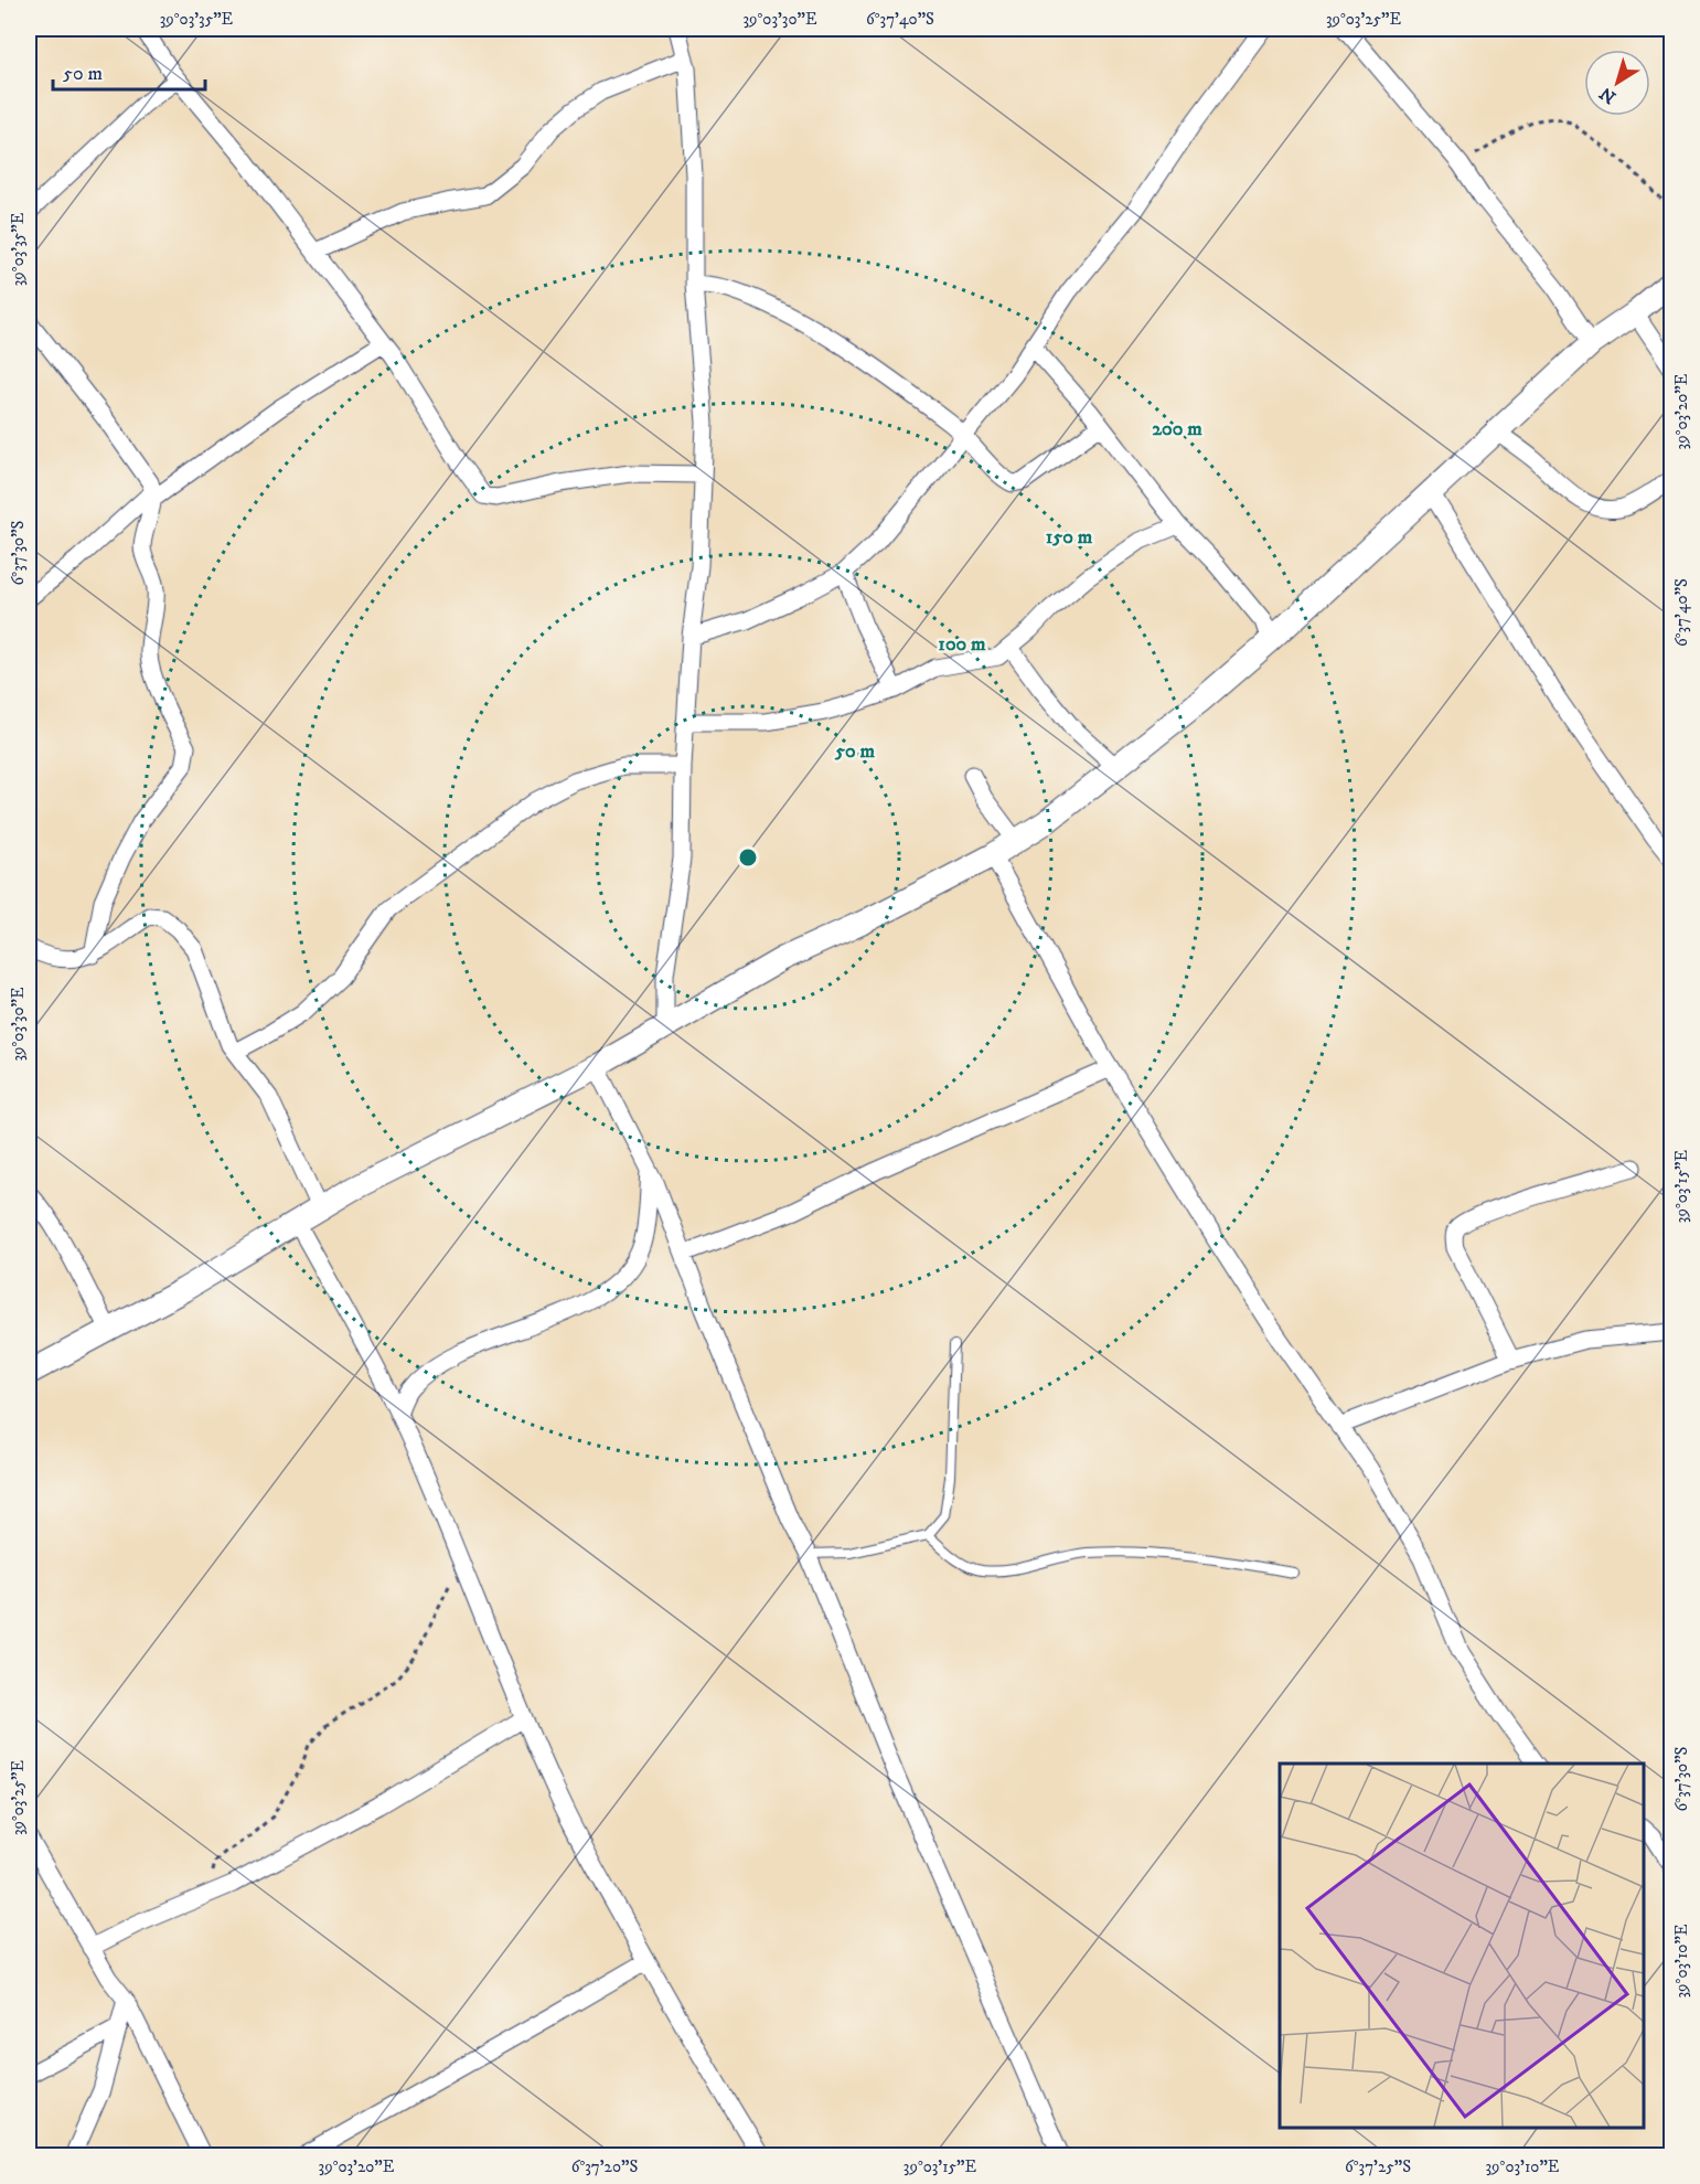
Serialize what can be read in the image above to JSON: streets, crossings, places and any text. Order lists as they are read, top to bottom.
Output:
{
  "scale_bar": "50 m",
  "north": "bottom left",
  "coordinates": [
    "39°03'35\"E",
    "39°03'30\"E",
    "6°37'40\"S",
    "39°03'25\"E",
    "39°03'20\"E",
    "6°37'30\"S",
    "39°03'15\"E",
    "39°03'10\"E",
    "6°37'20\"S",
    "6°37'25\"S"
  ],
  "rings": [
    "200 m",
    "150 m",
    "100 m",
    "50 m"
  ]
}
